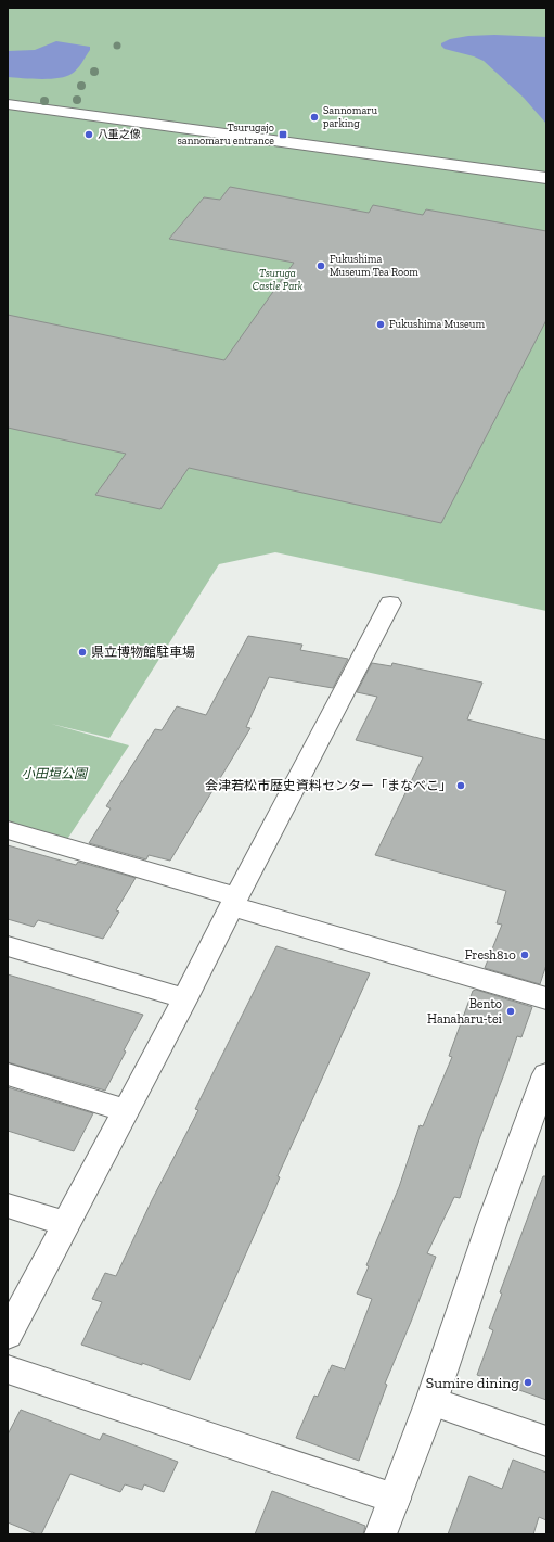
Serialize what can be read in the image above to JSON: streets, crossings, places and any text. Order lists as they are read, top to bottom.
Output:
{
  "parks": ["Tsuruga Castle Park", "小田垣公園"],
  "places": {
    "other": [
      "Sannomaru parking",
      "八重之像",
      "Fukushima Museum Tea Room",
      "Fukushima Museum",
      "県立博物館駐車場",
      "会津若松市歴史資料センター「まなべこ」",
      "Fresh810",
      "Bento Hanaharu-tei",
      "Sumire dining"
    ],
    "transit": ["Tsurugajo sannomaru entrance"]
  }
}
